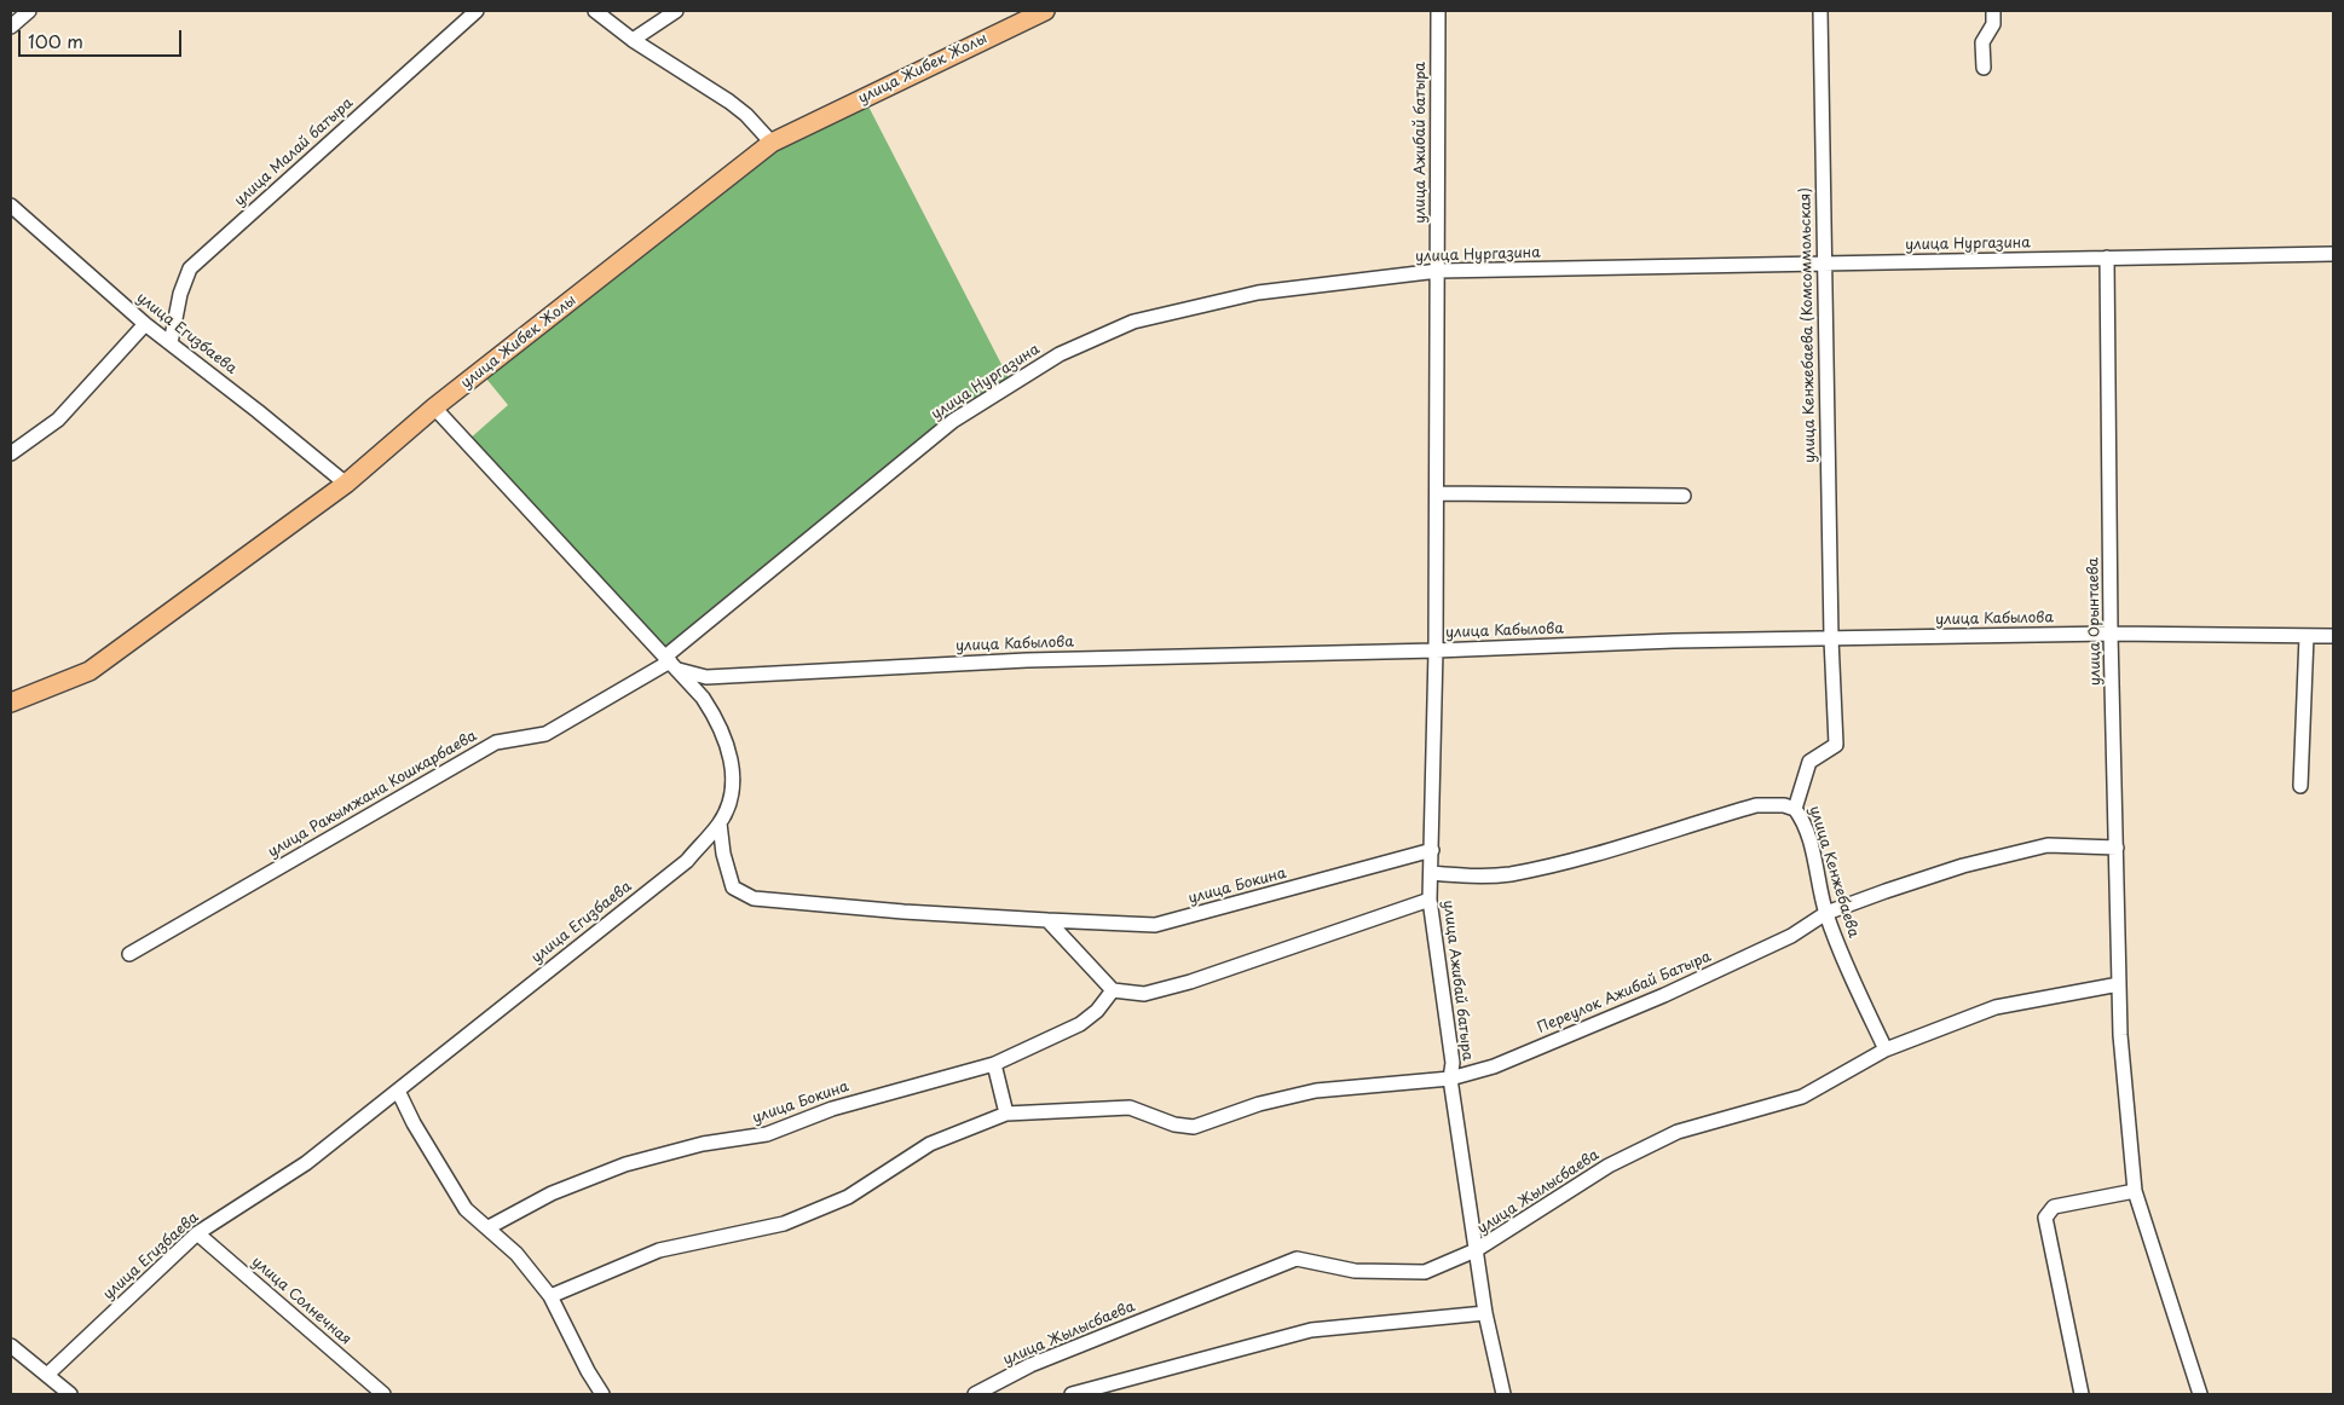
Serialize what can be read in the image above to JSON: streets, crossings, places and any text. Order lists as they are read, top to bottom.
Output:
{
  "streets": {
    "main road": ["улица Жибек Жолы"],
    "street": [
      "улица Ажибай батыра",
      "улица Малай батыра",
      "улица Нургазина",
      "улица Кенжебаева (Комсоммольская)",
      "улица Егизбаева",
      "улица Кабылова",
      "улица Орынтаева",
      "улица Ракымжана Кошкарбаева",
      "улица Кенжебаева",
      "улица Бокина",
      "Переулок Ажибай Батыра",
      "улица Жылысбаева",
      "улица Солнечная"
    ]
  },
  "crossings": [
    ["улица Жибек Жолы", "улица Егизбаева"],
    ["улица Ажибай батыра", "улица Нургазина"],
    ["улица Ажибай батыра", "улица Кабылова"],
    ["улица Ажибай батыра", "улица Бокина"],
    ["улица Ажибай батыра", "Переулок Ажибай Батыра"],
    ["улица Ажибай батыра", "улица Жылысбаева"],
    ["улица Малай батыра", "улица Егизбаева"],
    ["улица Нургазина", "улица Кенжебаева (Комсоммольская)"],
    ["улица Нургазина", "улица Егизбаева"],
    ["улица Нургазина", "улица Кабылова"],
    ["улица Нургазина", "улица Орынтаева"],
    ["улица Нургазина", "улица Ракымжана Кошкарбаева"],
    ["улица Кенжебаева (Комсоммольская)", "улица Кабылова"],
    ["улица Кенжебаева (Комсоммольская)", "улица Кенжебаева"],
    ["улица Егизбаева", "улица Кабылова"],
    ["улица Егизбаева", "улица Ракымжана Кошкарбаева"],
    ["улица Егизбаева", "улица Бокина"],
    ["улица Егизбаева", "улица Солнечная"],
    ["улица Кабылова", "улица Орынтаева"],
    ["улица Кабылова", "улица Ракымжана Кошкарбаева"],
    ["улица Кабылова", "улица Кенжебаева"],
    ["улица Орынтаева", "Переулок Ажибай Батыра"],
    ["улица Орынтаева", "улица Жылысбаева"],
    ["улица Кенжебаева", "Переулок Ажибай Батыра"],
    ["улица Кенжебаева", "улица Жылысбаева"]
  ],
  "scale_bar": "100 m"
}
